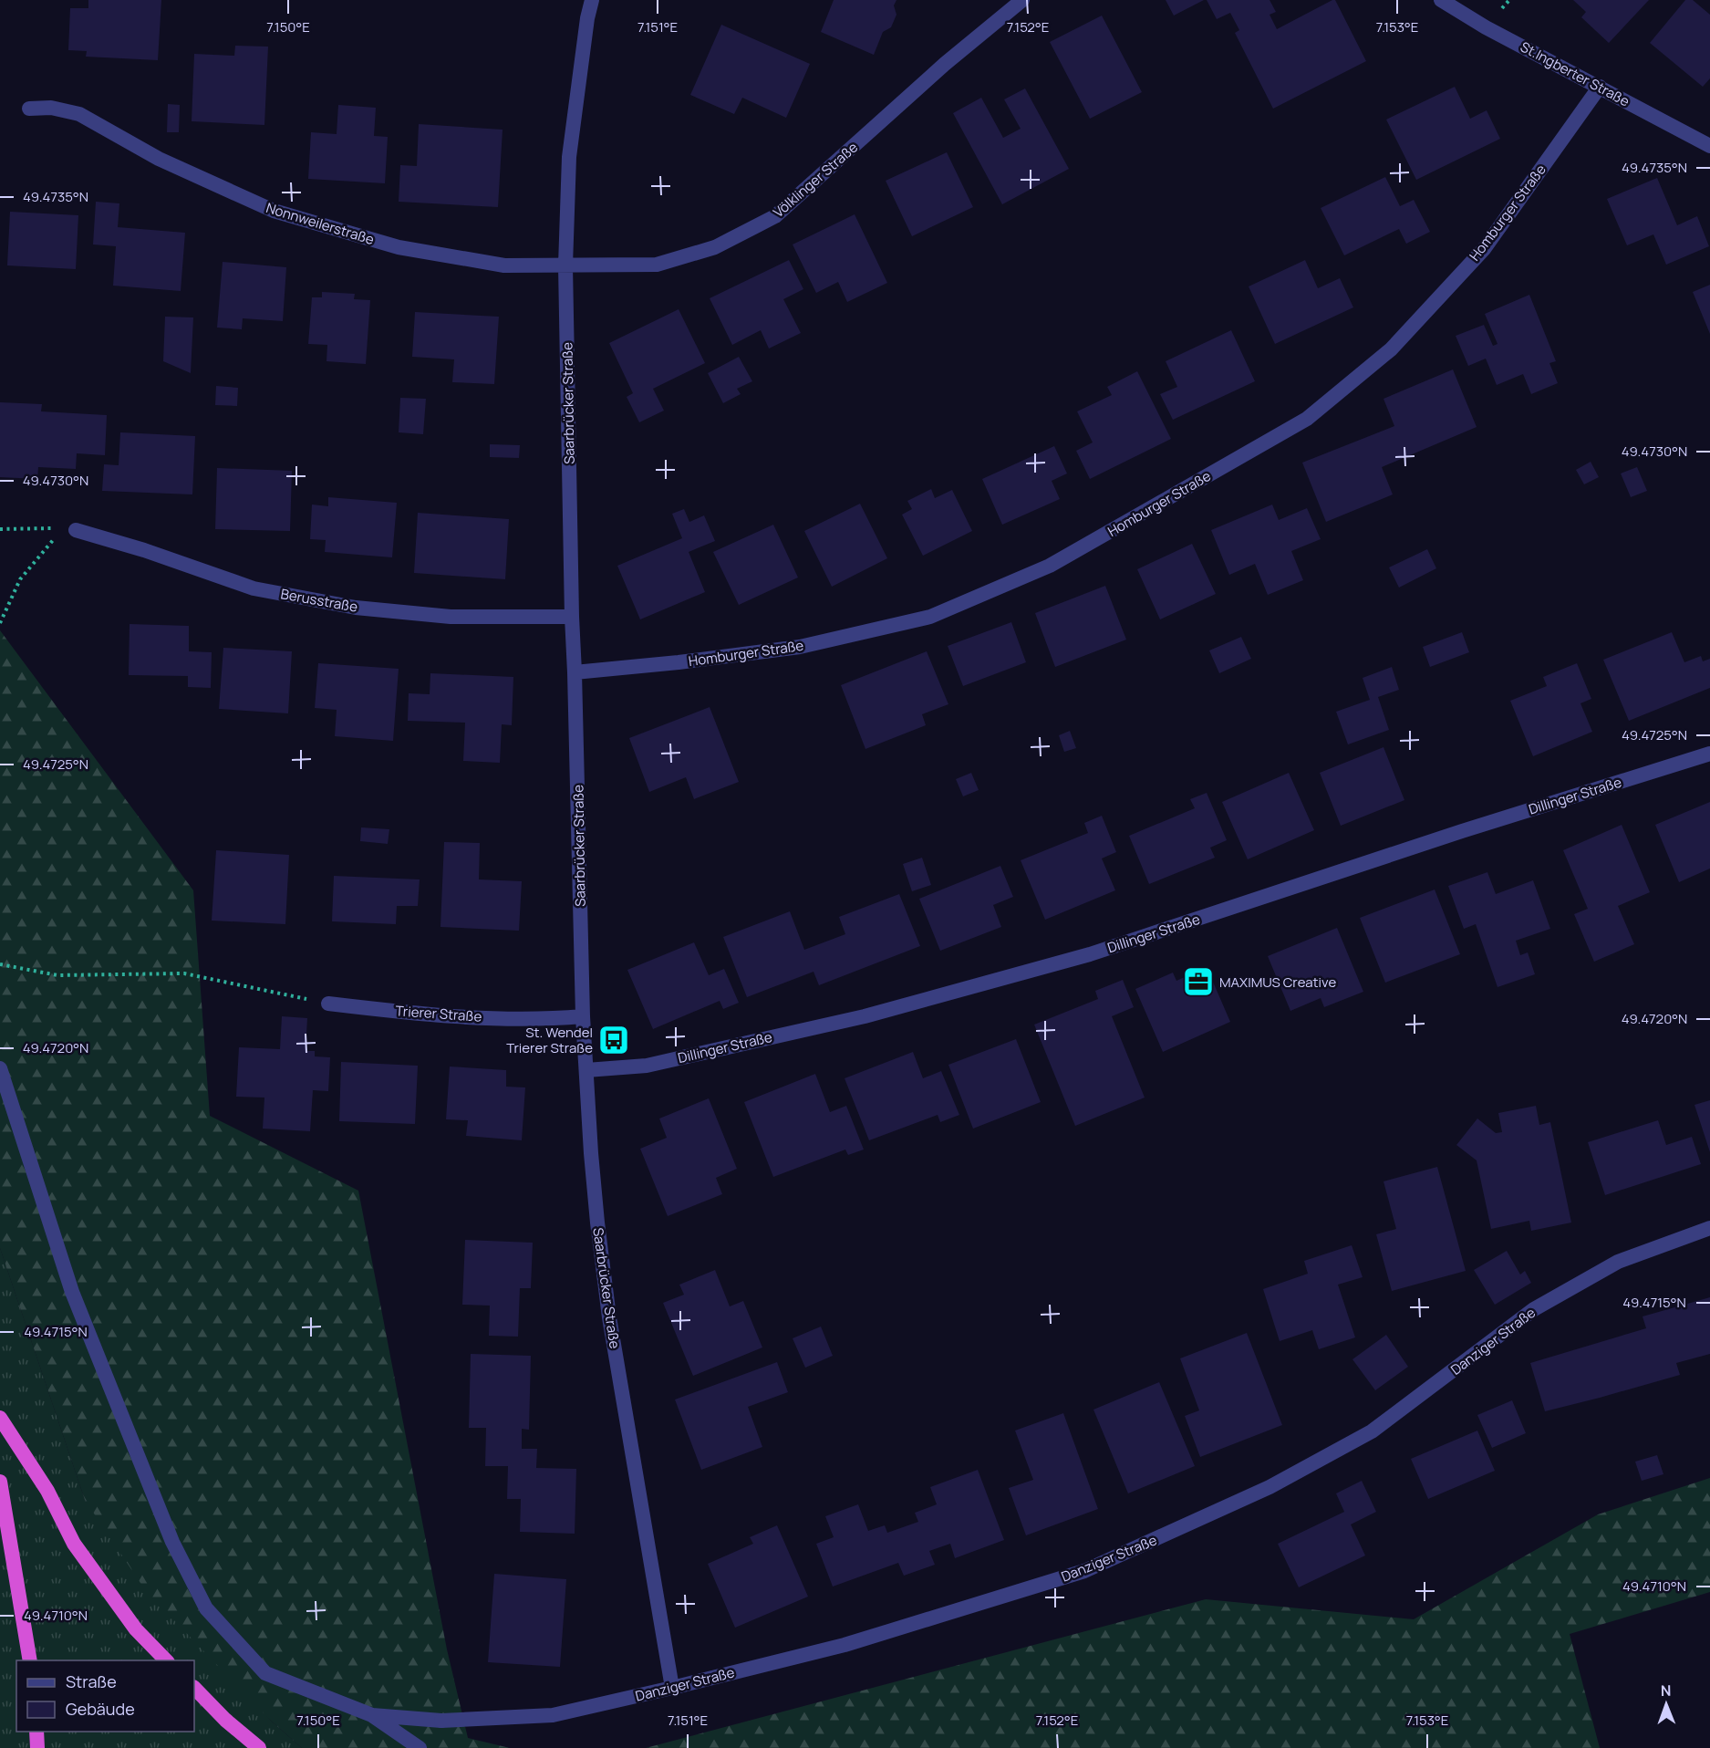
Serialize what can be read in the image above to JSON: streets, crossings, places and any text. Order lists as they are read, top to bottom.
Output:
{
  "streets": {
    "street": [
      "St.Ingberter Straße",
      "Völklinger Straße",
      "Homburger Straße",
      "Nonnweilerstraße",
      "Saarbrücker Straße",
      "Berusstraße",
      "Dillinger Straße",
      "Trierer Straße",
      "Danziger Straße"
    ]
  },
  "crossings": [
    ["St.Ingberter Straße", "Homburger Straße"],
    ["Völklinger Straße", "Nonnweilerstraße"],
    ["Völklinger Straße", "Saarbrücker Straße"],
    ["Homburger Straße", "Saarbrücker Straße"],
    ["Nonnweilerstraße", "Saarbrücker Straße"],
    ["Saarbrücker Straße", "Berusstraße"],
    ["Saarbrücker Straße", "Dillinger Straße"],
    ["Saarbrücker Straße", "Trierer Straße"],
    ["Saarbrücker Straße", "Danziger Straße"]
  ],
  "places": {
    "office": ["MAXIMUS Creative"],
    "bus stop": ["St. Wendel Trierer Straße"]
  },
  "legend": ["Straße", "Gebäude"],
  "north": "top",
  "coordinates": [
    "7.150°E",
    "7.151°E",
    "7.152°E",
    "7.153°E",
    "49.4735°N",
    "49.4730°N",
    "49.4725°N",
    "49.4720°N",
    "49.4715°N",
    "49.4710°N"
  ]
}
